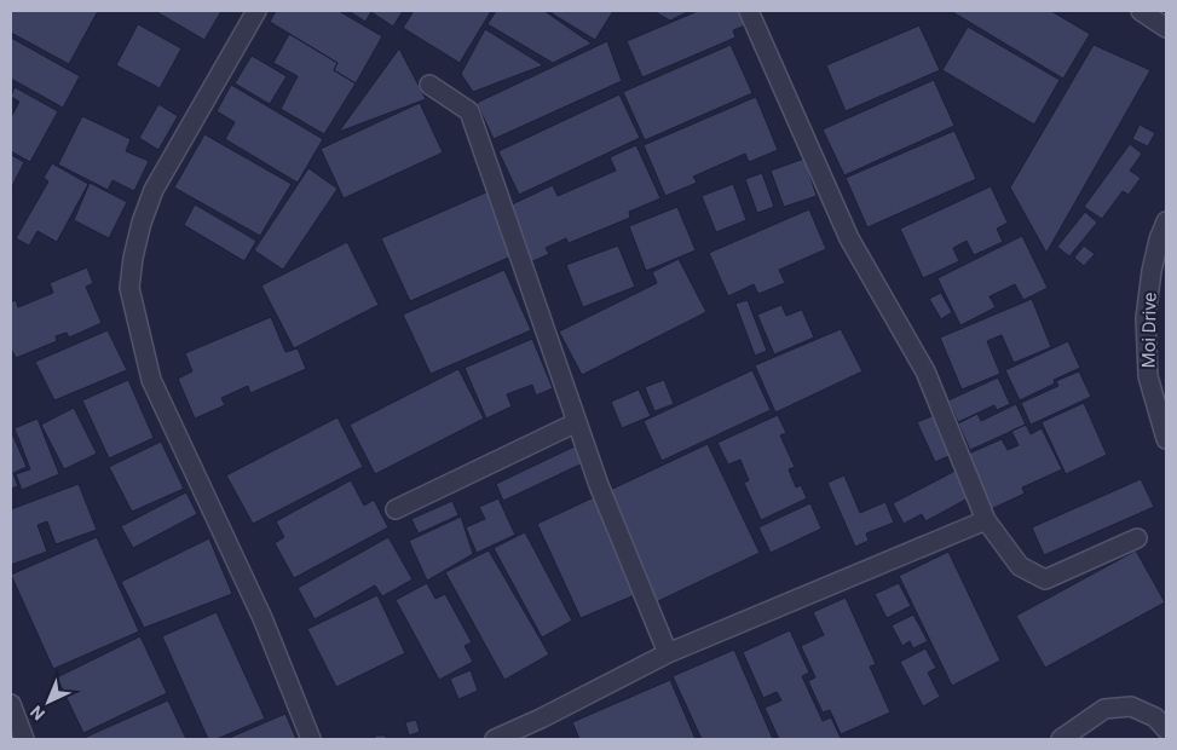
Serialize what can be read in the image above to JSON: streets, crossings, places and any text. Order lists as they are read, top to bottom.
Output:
{
  "streets": {
    "street": ["Moi Drive"]
  },
  "north": "bottom left"
}
